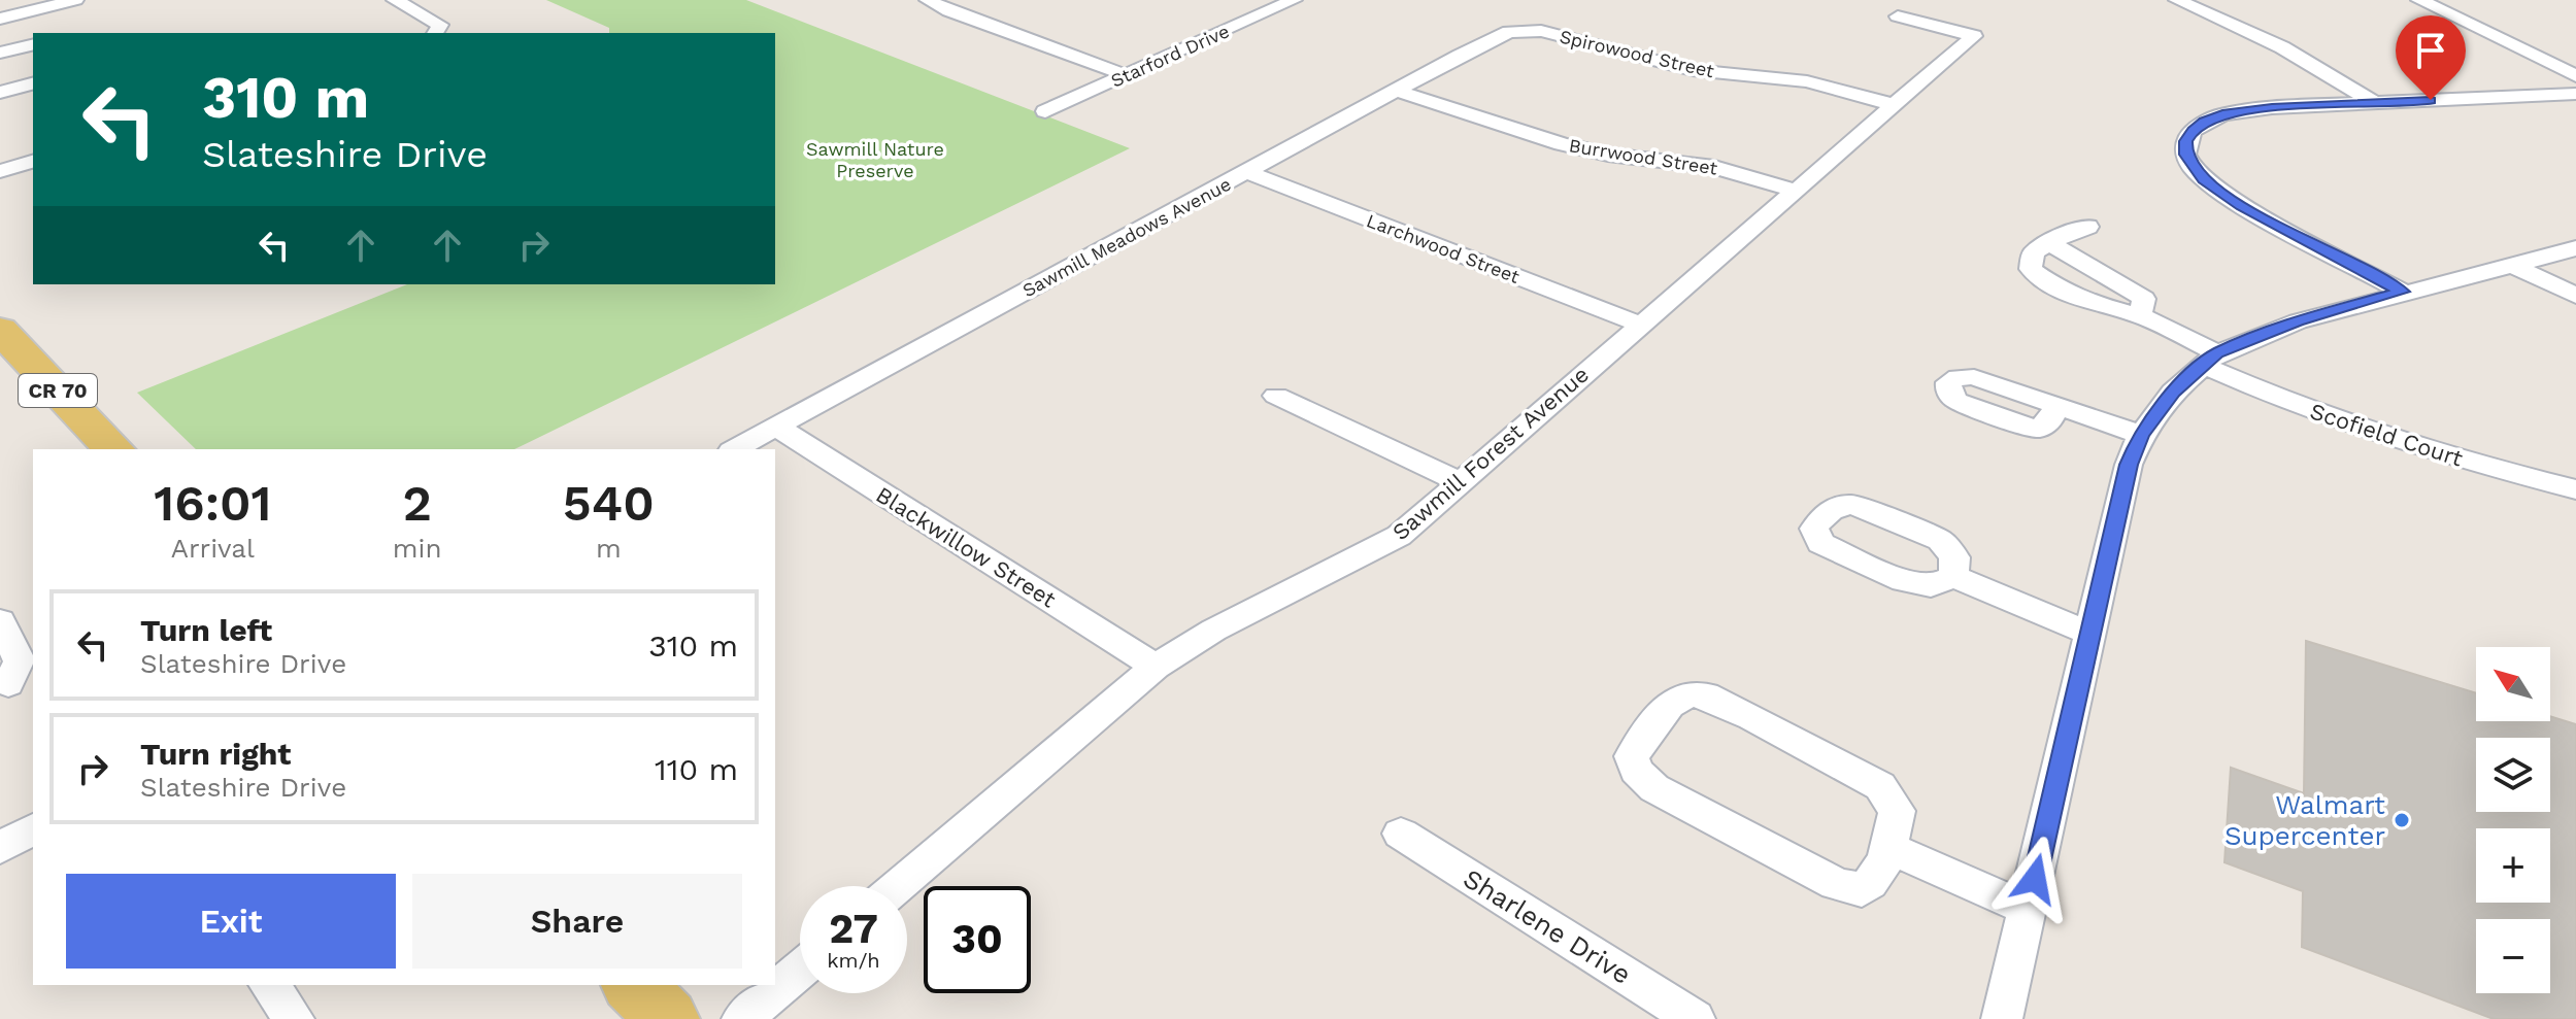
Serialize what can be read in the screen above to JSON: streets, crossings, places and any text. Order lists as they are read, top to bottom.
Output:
{
  "streets": {
    "main road": ["CR 70"],
    "street": [
      "Spirowood Street",
      "Starford Drive",
      "Burrwood Street",
      "Sawmill Meadows Avenue",
      "Larchwood Street",
      "Scofield Court",
      "Sawmill Forest Avenue",
      "Blackwillow Street",
      "Sharlene Drive"
    ]
  },
  "crossings": [
    ["Spirowood Street", "Sawmill Meadows Avenue"],
    ["Spirowood Street", "Sawmill Forest Avenue"],
    ["Burrwood Street", "Sawmill Meadows Avenue"],
    ["Burrwood Street", "Sawmill Forest Avenue"],
    ["Sawmill Meadows Avenue", "Larchwood Street"],
    ["Sawmill Meadows Avenue", "Blackwillow Street"],
    ["Larchwood Street", "Sawmill Forest Avenue"],
    ["Sawmill Forest Avenue", "Blackwillow Street"]
  ],
  "parks": ["Sawmill Nature Preserve"],
  "places": ["Walmart Supercenter"],
  "north": "top left",
  "page": {
    "turn": ["310 m", "Slateshire Drive"],
    "eta": [
      "16:01",
      "Arrival",
      "2",
      "min",
      "540",
      "m"
    ],
    "list": [
      {
        "name": "Turn left",
        "note": "Slateshire Drive",
        "value": "310 m"
      },
      {
        "name": "Turn right",
        "note": "Slateshire Drive",
        "value": "110 m"
      }
    ],
    "map_buttons": ["+", "−"],
    "buttons": ["Exit", "Share"],
    "speed": "27 km/h",
    "limit": "30"
  }
}
